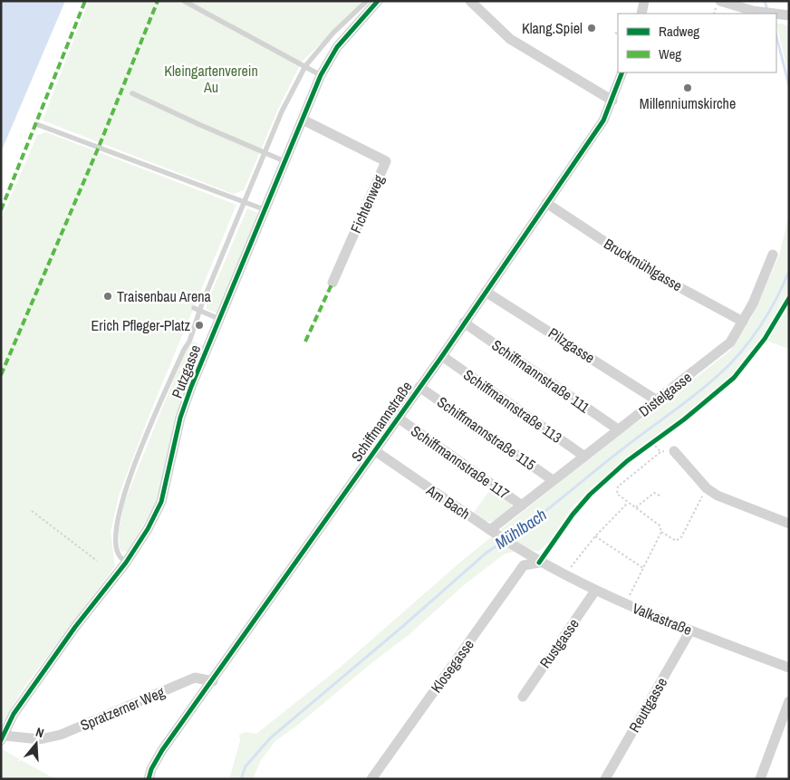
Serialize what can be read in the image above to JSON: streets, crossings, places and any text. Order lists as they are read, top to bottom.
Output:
{
  "streets": {
    "street": [
      "Fichtenweg",
      "Bruckmühlgasse",
      "Pilzgasse",
      "Putzgasse",
      "Schiffmannstraße 111",
      "Distelgasse",
      "Schiffmannstraße 113",
      "Schiffmannstraße",
      "Schiffmannstraße 115",
      "Schiffmannstraße 117",
      "Am Bach",
      "Valkastraße",
      "Rustgasse",
      "Klosegasse",
      "Reuttgasse",
      "Spratzerner Weg"
    ]
  },
  "crossings": [
    ["Fichtenweg", "Putzgasse"],
    ["Bruckmühlgasse", "Distelgasse"],
    ["Bruckmühlgasse", "Schiffmannstraße"],
    ["Pilzgasse", "Distelgasse"],
    ["Pilzgasse", "Schiffmannstraße"],
    ["Putzgasse", "Spratzerner Weg"],
    ["Schiffmannstraße 111", "Distelgasse"],
    ["Schiffmannstraße 111", "Schiffmannstraße"],
    ["Distelgasse", "Schiffmannstraße 113"],
    ["Distelgasse", "Schiffmannstraße 115"],
    ["Distelgasse", "Schiffmannstraße 117"],
    ["Schiffmannstraße 113", "Schiffmannstraße"],
    ["Schiffmannstraße", "Schiffmannstraße 115"],
    ["Schiffmannstraße", "Schiffmannstraße 117"],
    ["Schiffmannstraße", "Am Bach"],
    ["Schiffmannstraße", "Spratzerner Weg"],
    ["Am Bach", "Valkastraße"],
    ["Valkastraße", "Rustgasse"],
    ["Valkastraße", "Klosegasse"],
    ["Valkastraße", "Reuttgasse"]
  ],
  "water": ["Mühlbach"],
  "parks": ["Kleingartenverein Au"],
  "places": [
    "Klang.Spiel",
    "Millenniumskirche",
    "Traisenbau Arena",
    "Erich Pfleger-Platz"
  ],
  "legend": ["Radweg", "Weg"],
  "north": "top"
}
